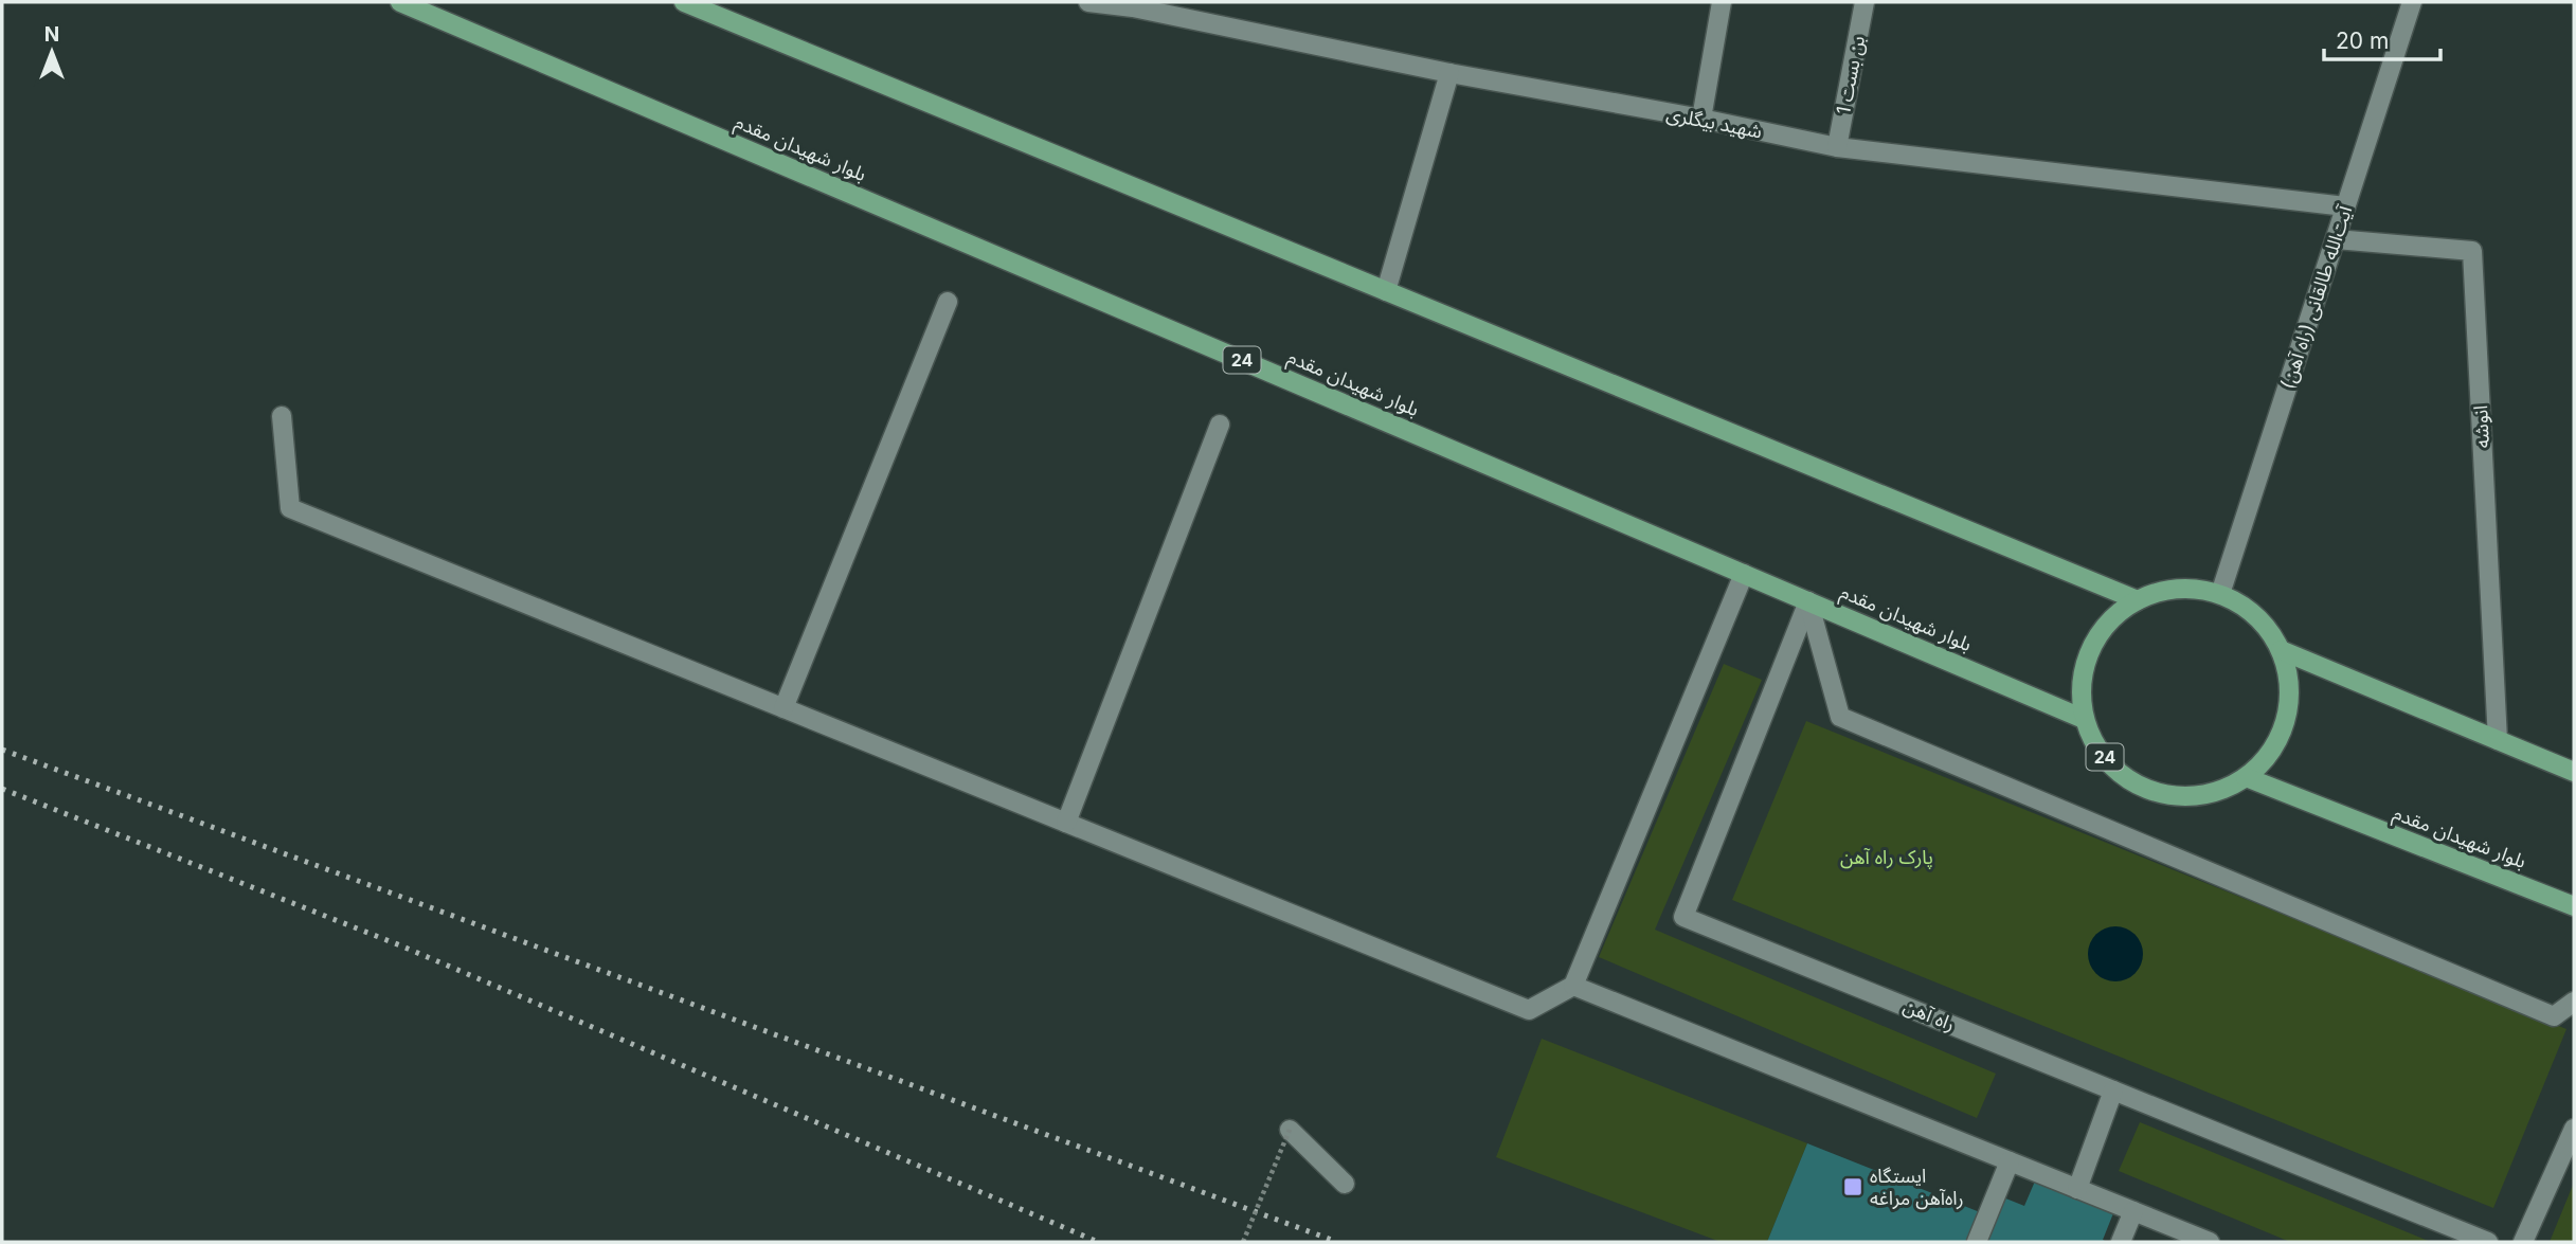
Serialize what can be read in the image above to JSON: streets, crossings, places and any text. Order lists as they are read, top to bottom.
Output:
{
  "streets": {
    "main road": ["بلوار شهیدان مقدم", "24"],
    "street": [
      "بن بست 1",
      "شهید بیگلری",
      "(راه آهن) آیت‌الله طالقانی",
      "انوشه",
      "راه آهن"
    ]
  },
  "crossings": [
    ["بن بست 1", "شهید بیگلری"],
    ["شهید بیگلری", "(راه آهن) آیت‌الله طالقانی"],
    ["بلوار شهیدان مقدم", "(راه آهن) آیت‌الله طالقانی"],
    ["بلوار شهیدان مقدم", "24"],
    ["بلوار شهیدان مقدم", "راه آهن"],
    ["(راه آهن) آیت‌الله طالقانی", "24"],
    ["(راه آهن) آیت‌الله طالقانی", "انوشه"]
  ],
  "parks": ["پارک راه آهن"],
  "places": {
    "transit": ["ایستگاه راه‌آهن مراغه"]
  },
  "scale_bar": "20 m",
  "north": "top"
}
